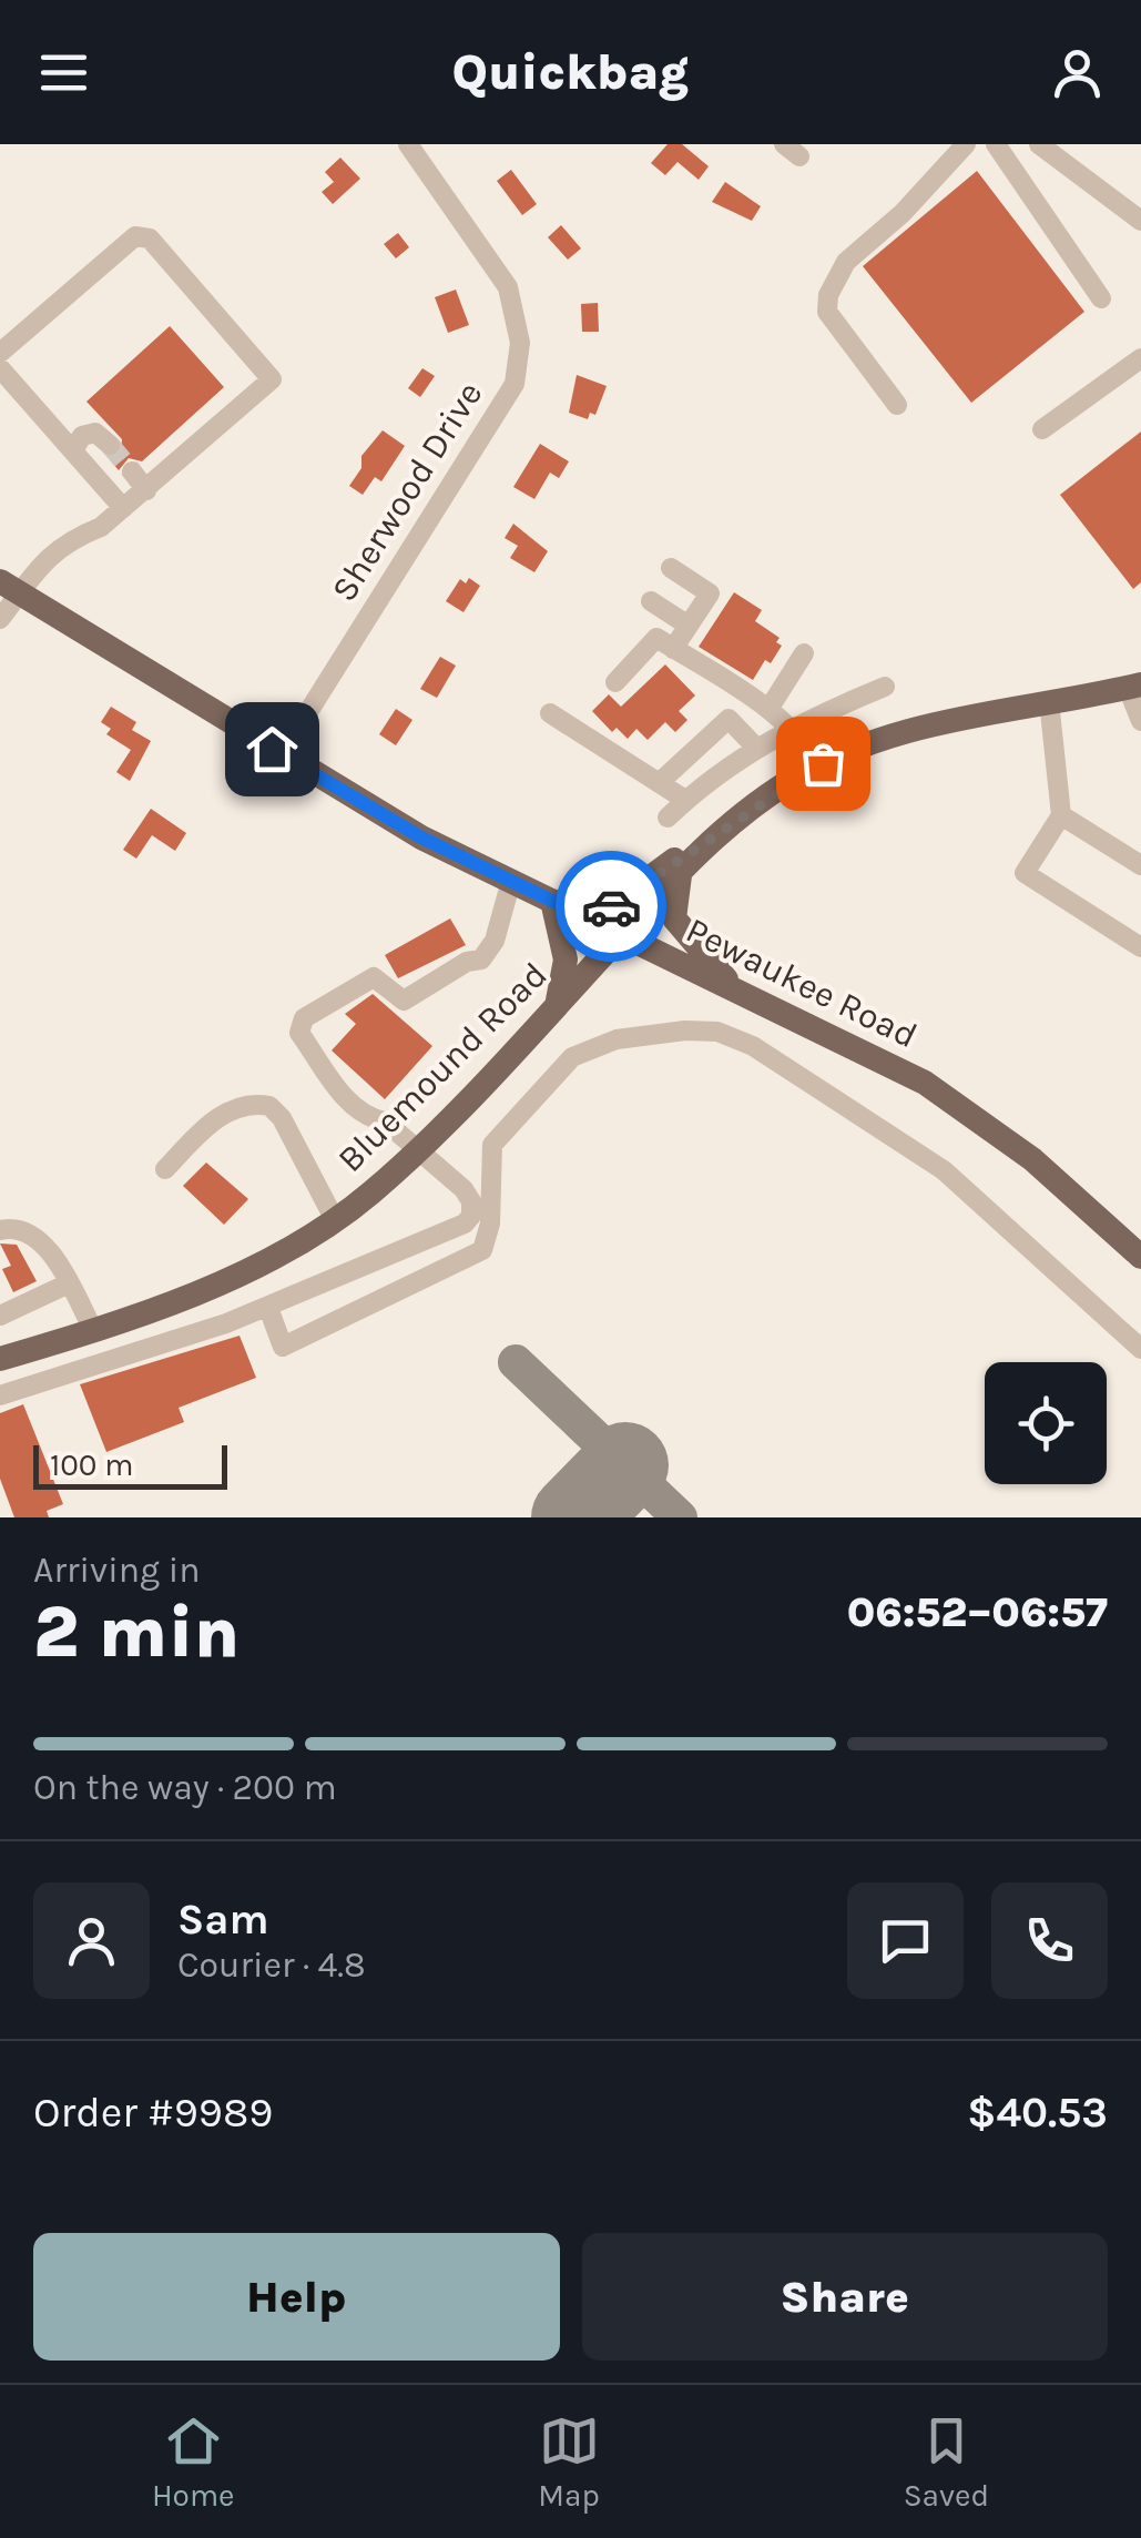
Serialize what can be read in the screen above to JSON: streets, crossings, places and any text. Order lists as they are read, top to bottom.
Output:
{
  "streets": {
    "main road": ["Pewaukee Road", "Bluemound Road"],
    "street": ["Sherwood Drive"]
  },
  "crossings": [
    ["Sherwood Drive", "Pewaukee Road"],
    ["Pewaukee Road", "Bluemound Road"]
  ],
  "scale_bar": "100 m",
  "page": {
    "header": "Quickbag",
    "scale": "100 m",
    "heading": ["2 min", "Arriving in", "06:52–06:57"],
    "panel": [
      "Sam",
      "Courier · 4.8",
      "Order #9989",
      "$40.53"
    ],
    "bar": "On the way · 200 m",
    "buttons": ["Help", "Share"],
    "tabs": ["Home", "Map", "Saved"]
  }
}
